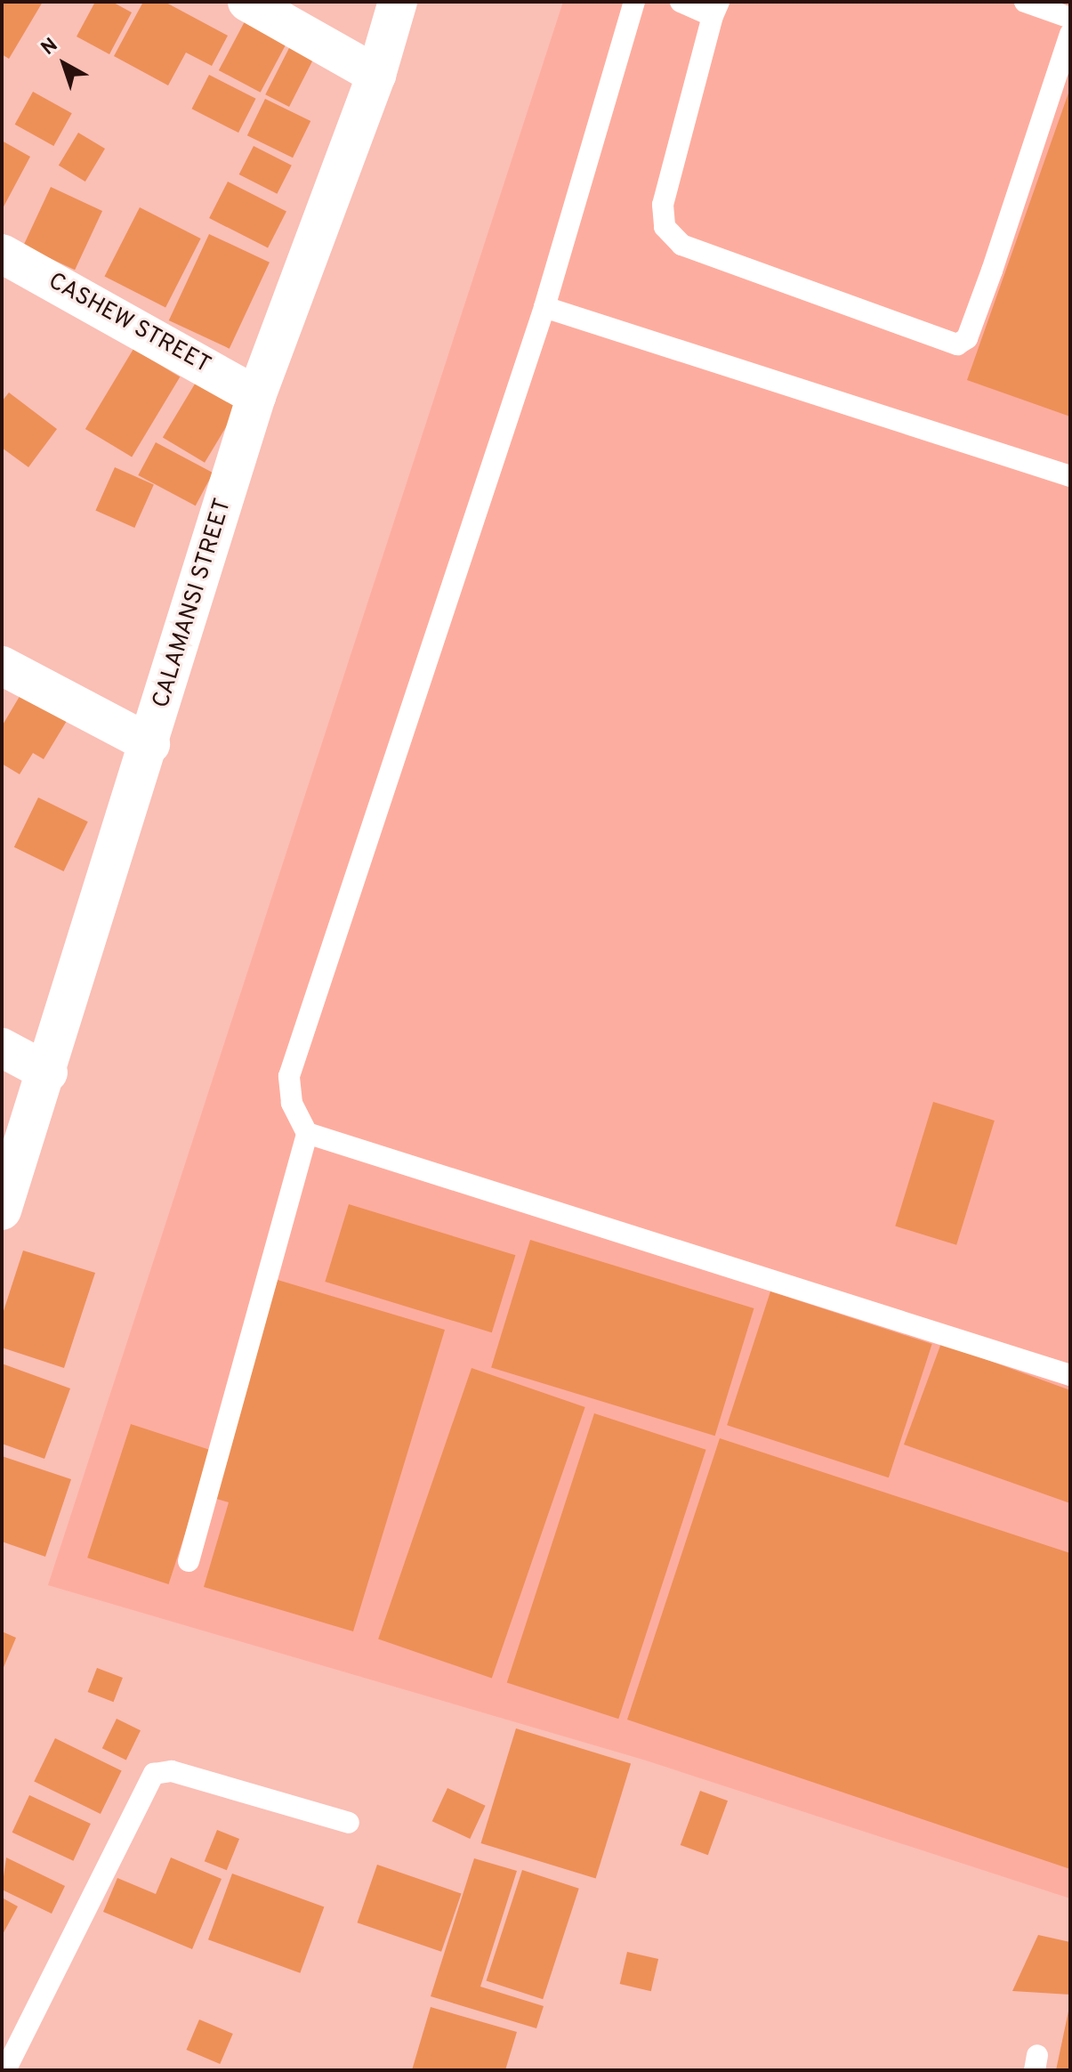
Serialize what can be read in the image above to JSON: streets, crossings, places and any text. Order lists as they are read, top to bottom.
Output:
{
  "streets": {
    "street": ["CASHEW STREET", "CALAMANSI STREET"]
  },
  "crossings": [
    ["CASHEW STREET", "CALAMANSI STREET"]
  ],
  "north": "top left"
}
